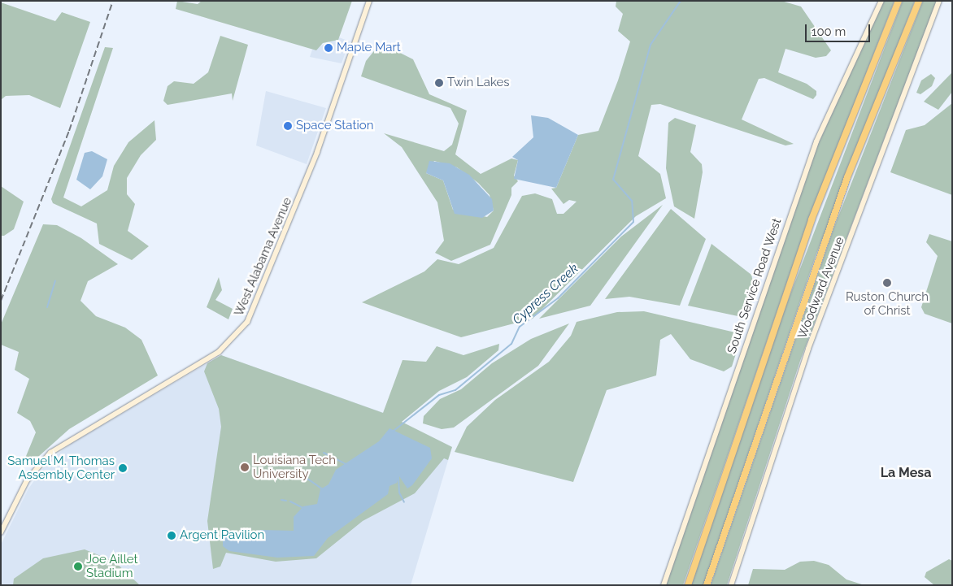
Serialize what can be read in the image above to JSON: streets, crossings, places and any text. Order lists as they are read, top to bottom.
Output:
{
  "streets": {
    "main road": ["West Alabama Avenue", "South Service Road West", "Woodward Avenue"]
  },
  "districts": ["La Mesa"],
  "water": ["Cypress Creek"],
  "places": [
    "Maple Mart",
    "Twin Lakes",
    "Space Station",
    "Ruston Church of Christ",
    "Louisiana Tech University",
    "Samuel M. Thomas Assembly Center",
    "Argent Pavilion",
    "Joe Aillet Stadium"
  ],
  "scale_bar": "100 m"
}
